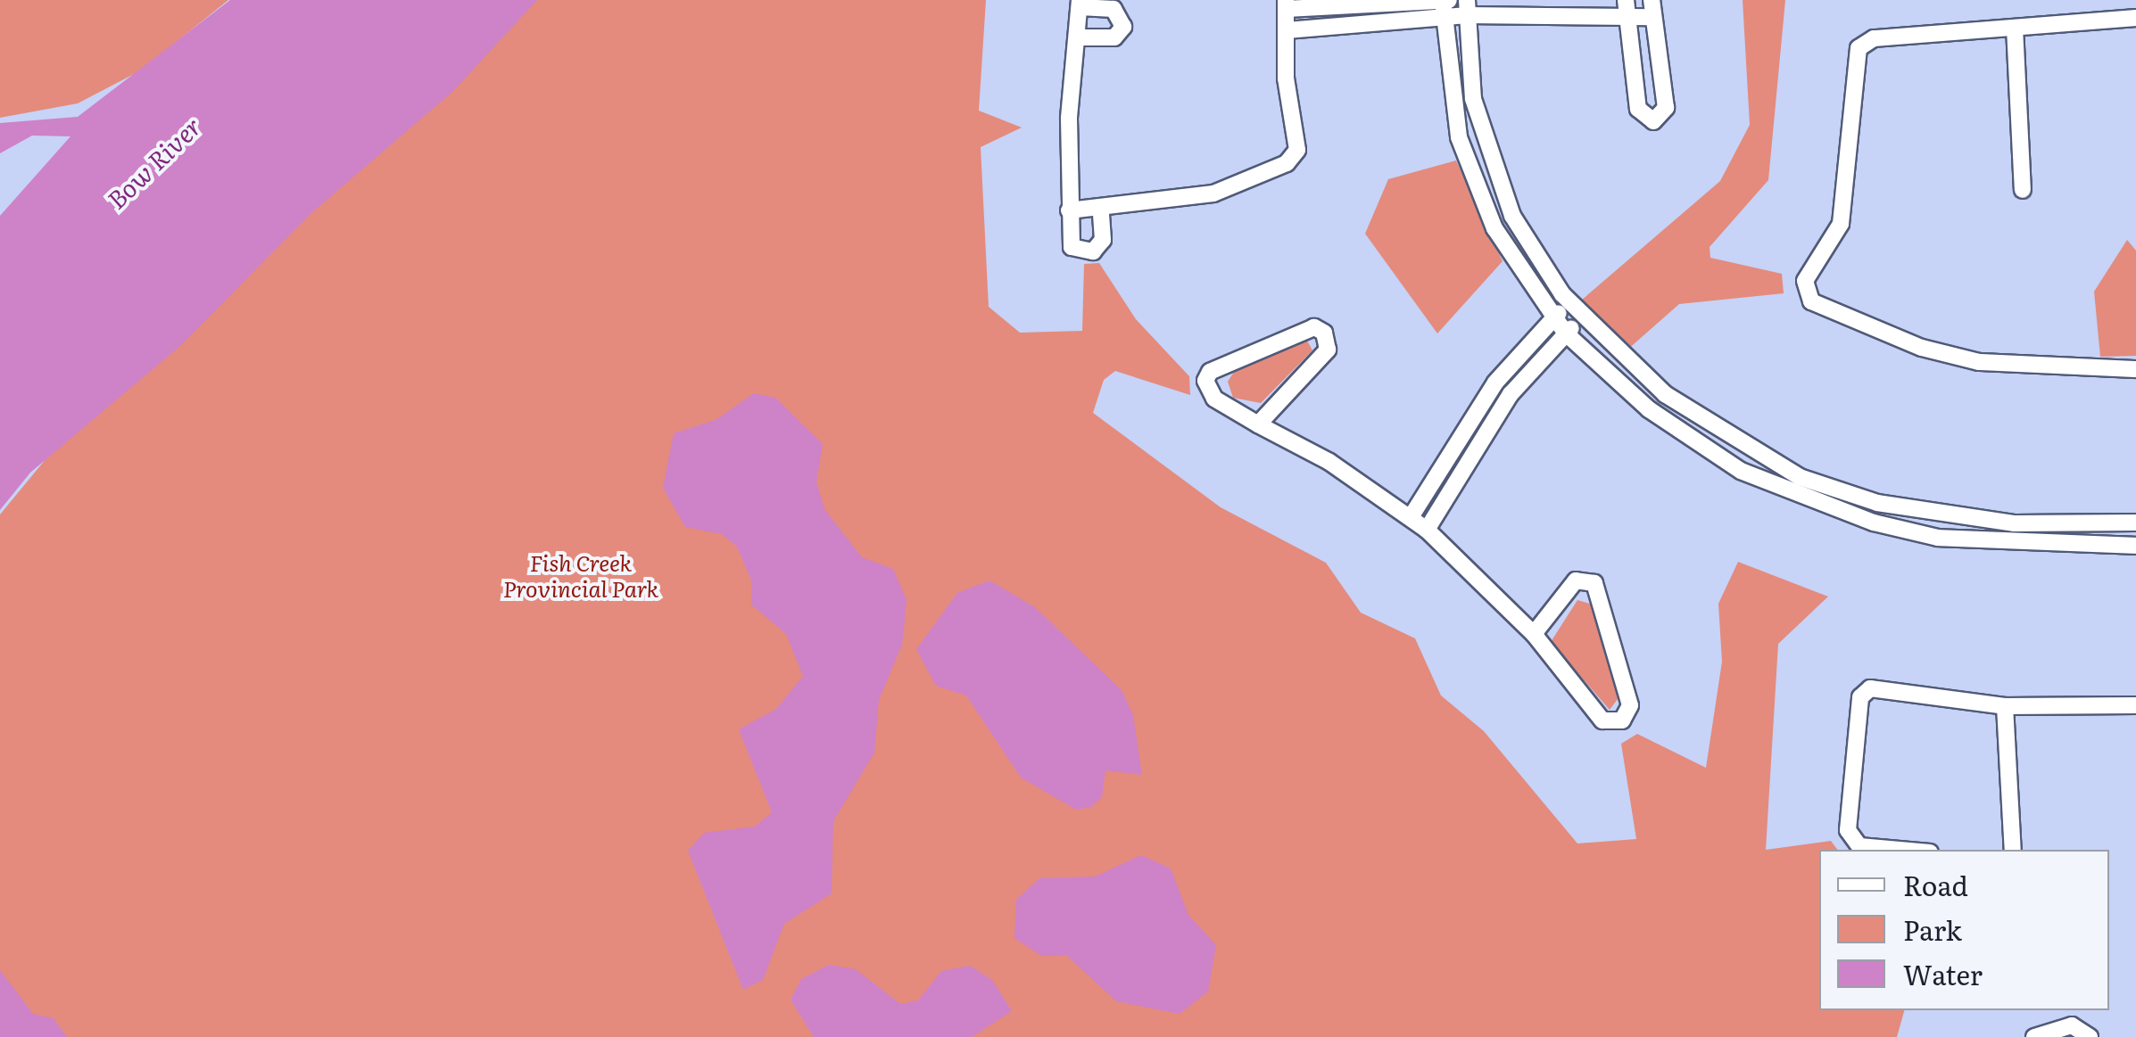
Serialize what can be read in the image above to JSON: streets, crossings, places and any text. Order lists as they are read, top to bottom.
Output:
{
  "water": ["Bow River"],
  "parks": ["Fish Creek Provincial Park"],
  "legend": ["Road", "Park", "Water"]
}
